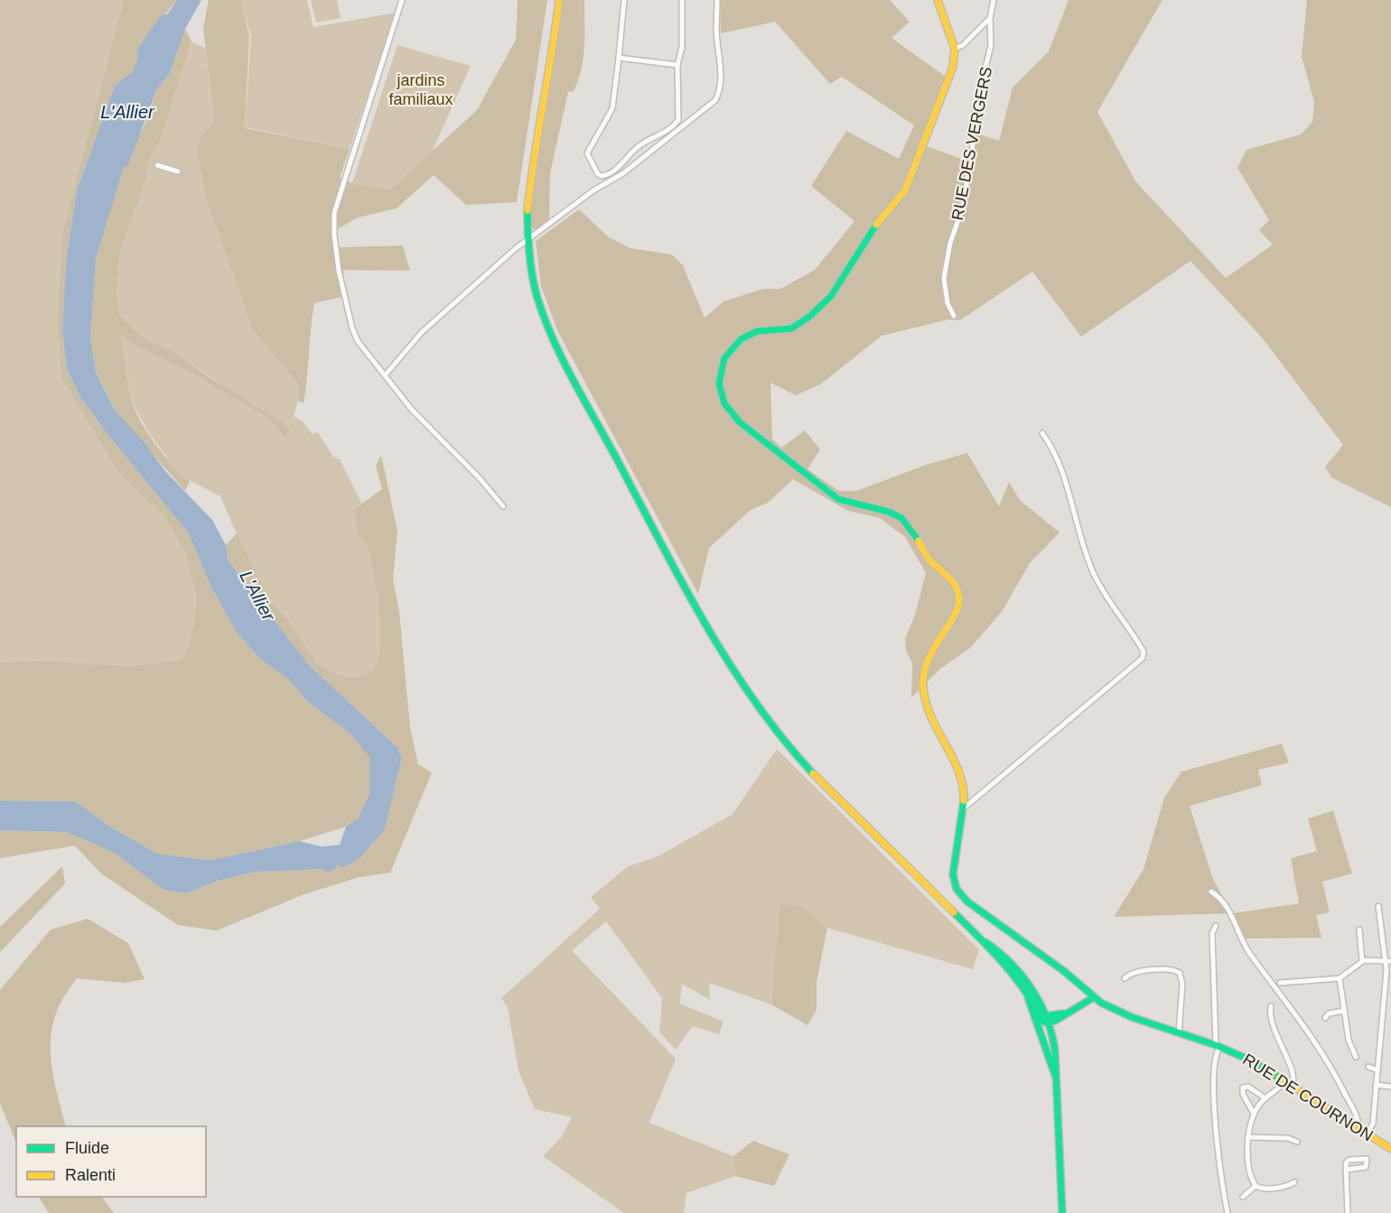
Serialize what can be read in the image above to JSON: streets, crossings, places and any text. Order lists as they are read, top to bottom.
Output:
{
  "streets": {
    "street": ["RUE DES VERGERS", "RUE DE COURNON"]
  },
  "water": ["L'Allier"],
  "parks": ["jardins familiaux"],
  "legend": ["Fluide", "Ralenti"]
}
